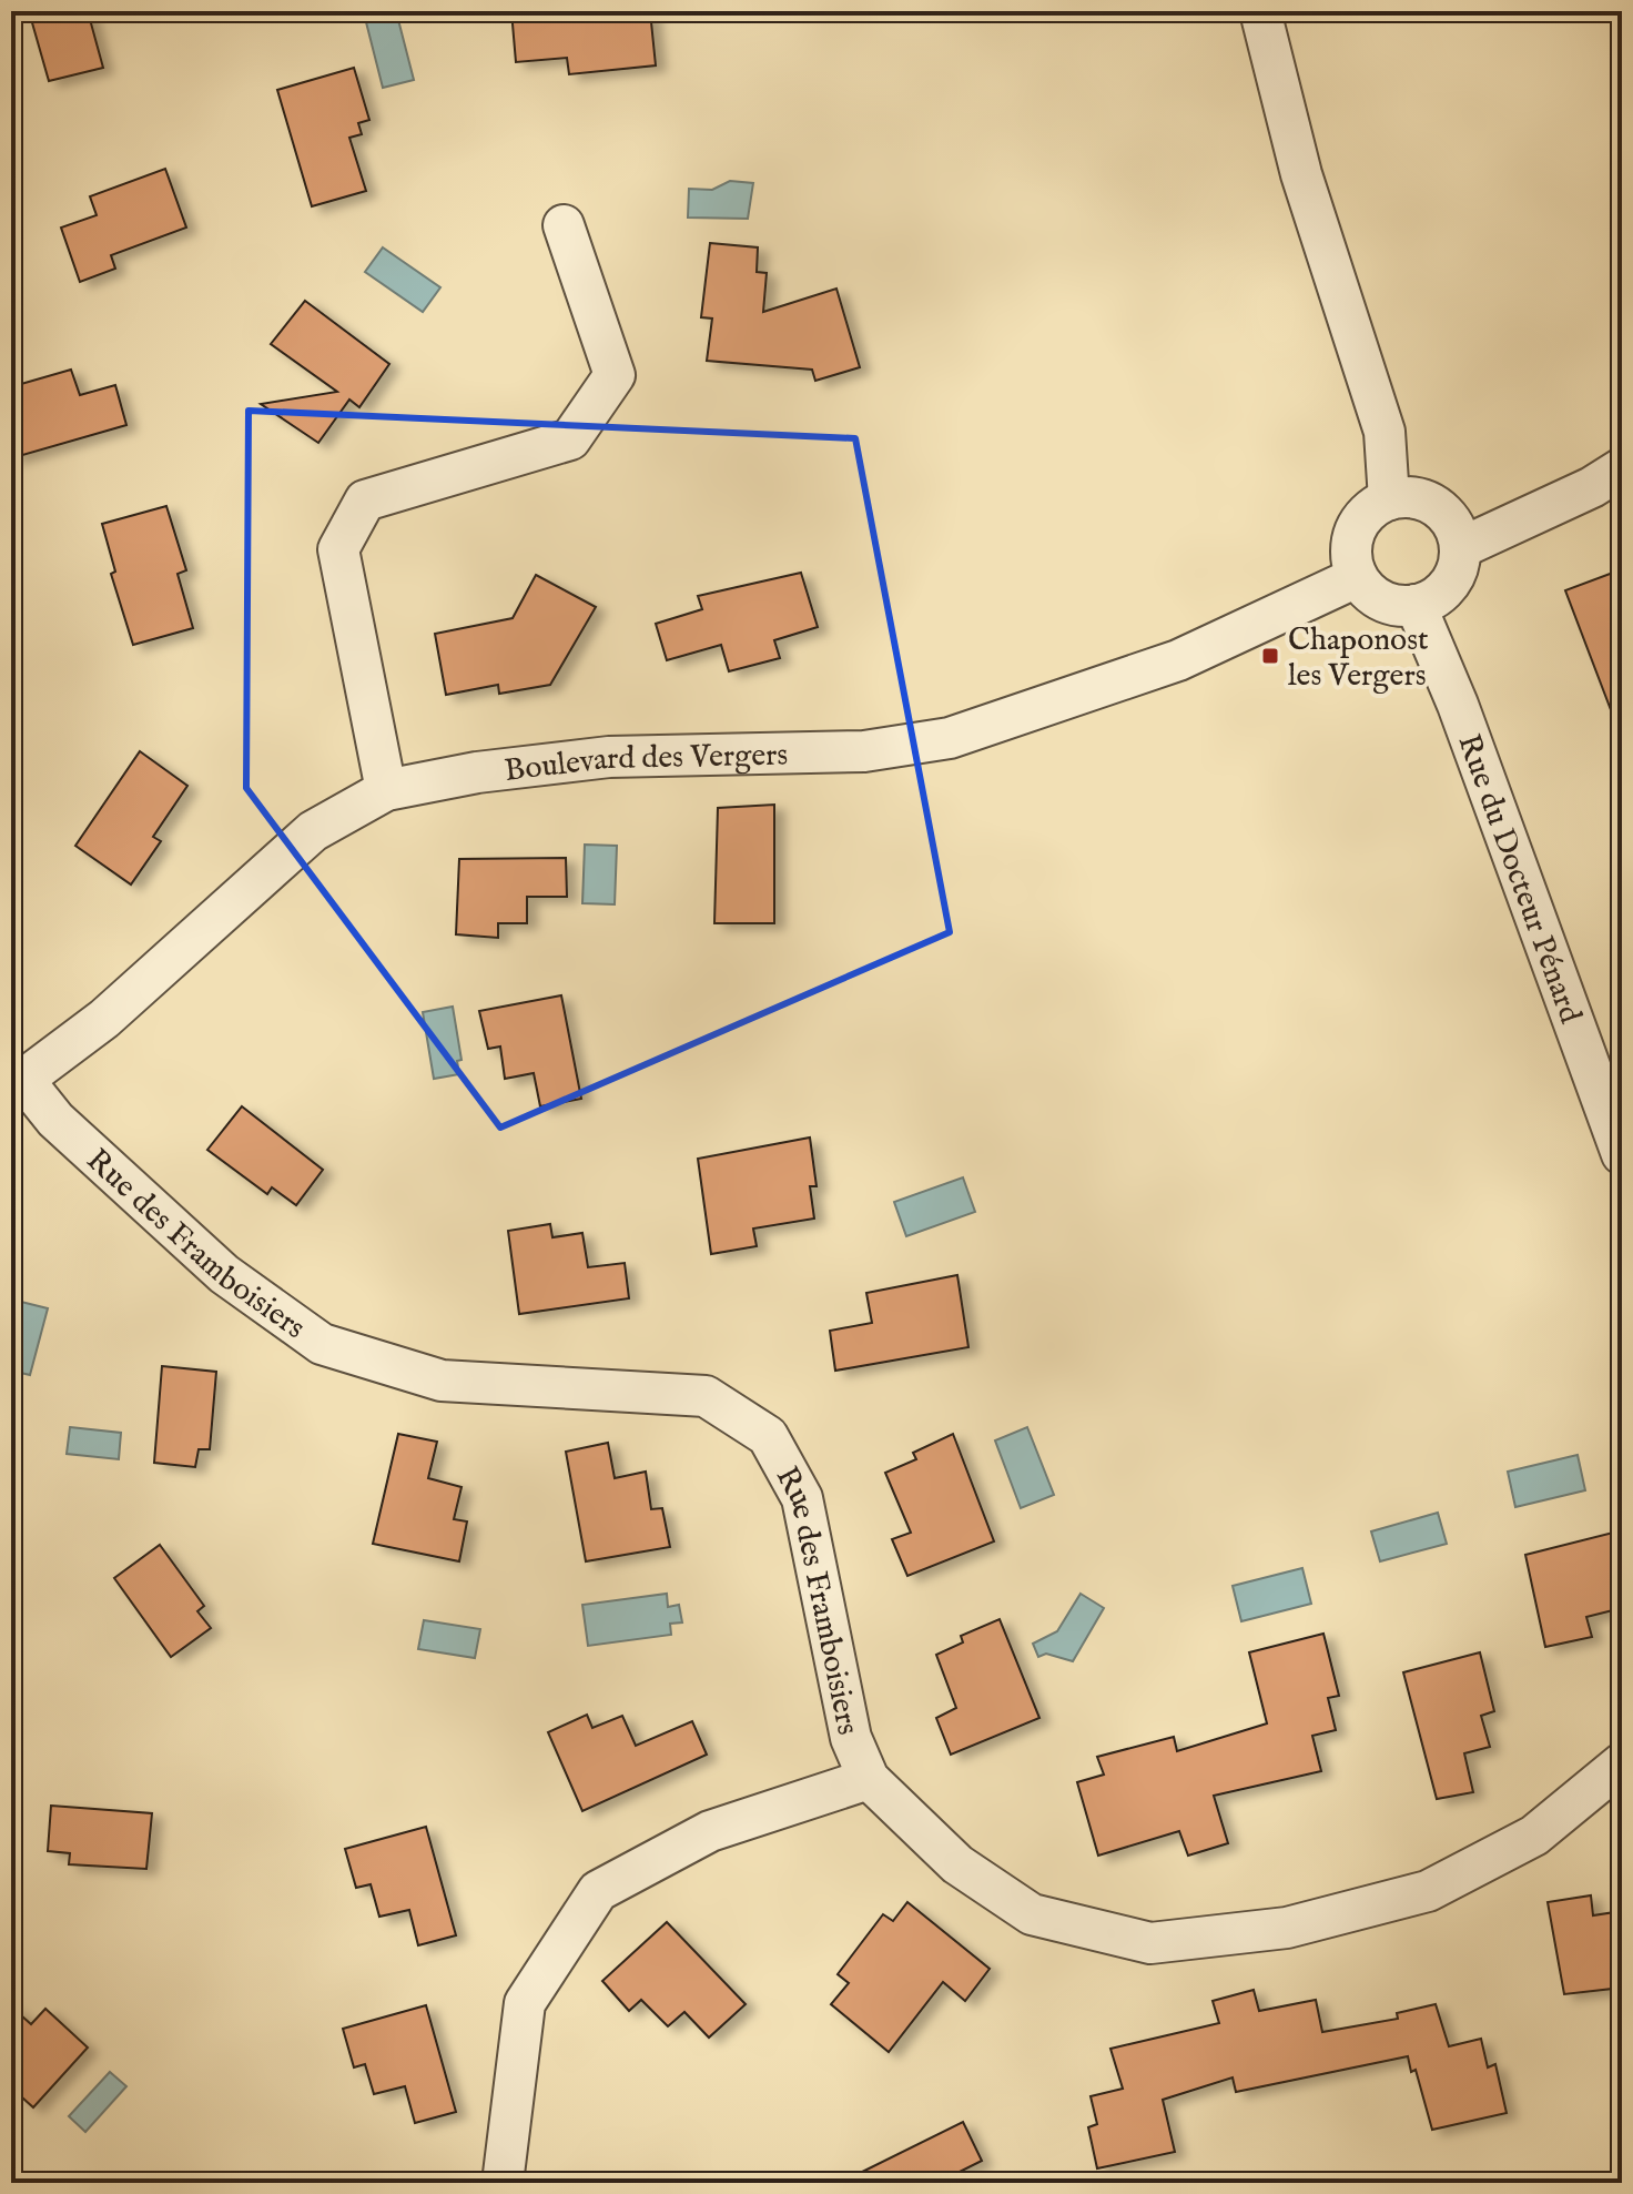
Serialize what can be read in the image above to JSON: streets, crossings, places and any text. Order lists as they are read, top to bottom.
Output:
{
  "streets": {
    "street": ["Boulevard des Vergers", "Rue du Docteur Pénard", "Rue des Framboisiers"]
  },
  "crossings": [
    ["Boulevard des Vergers", "Rue du Docteur Pénard"],
    ["Boulevard des Vergers", "Rue des Framboisiers"]
  ],
  "places": {
    "transit": ["Chaponost les Vergers"]
  }
}
